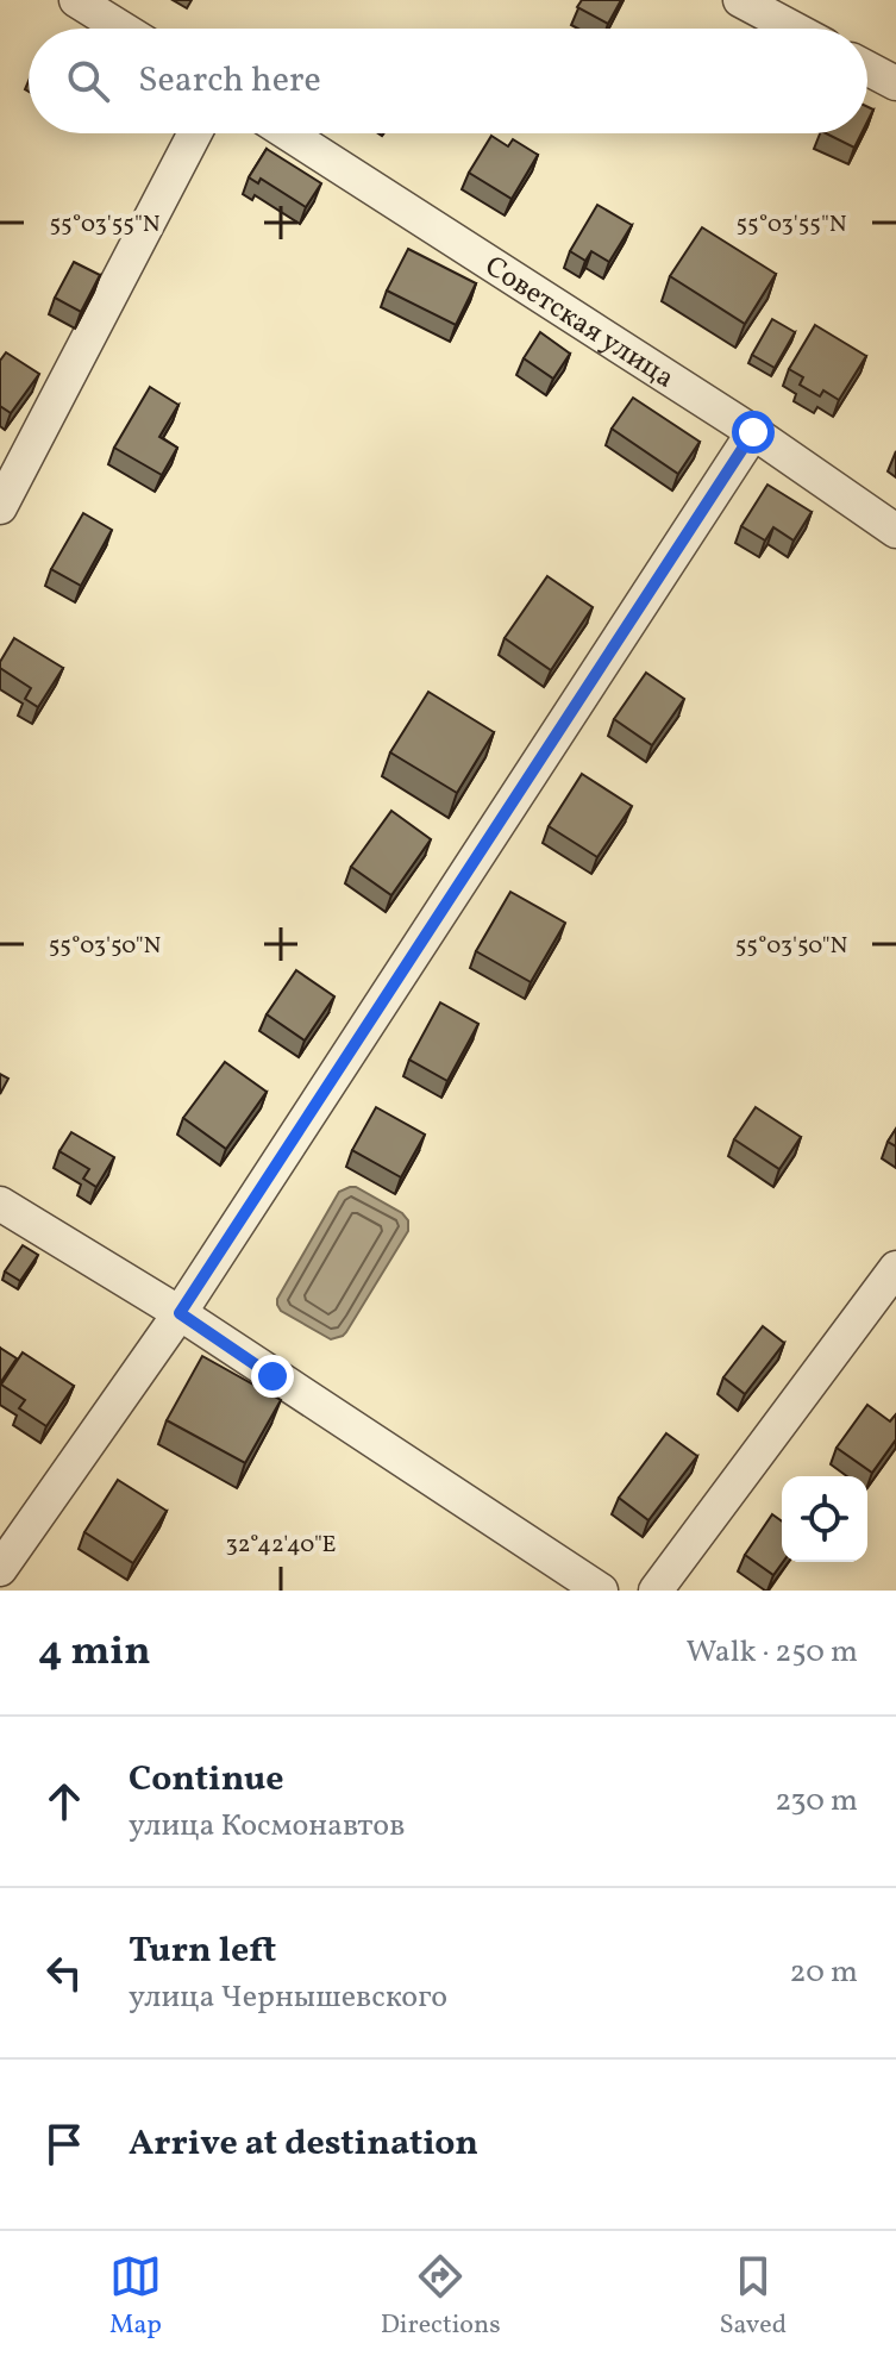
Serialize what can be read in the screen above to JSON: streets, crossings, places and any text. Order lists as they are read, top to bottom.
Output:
{
  "streets": {
    "street": ["Советская улица"]
  },
  "page": {
    "search": "Search here",
    "heading": ["4 min", "Walk · 250 m"],
    "list": [
      ["Continue", "улица Космонавтов", "230 m"],
      ["Turn left", "улица Чернышевского", "20 m"],
      "Arrive at destination"
    ],
    "nav": ["Map", "Directions", "Saved"]
  },
  "coordinates": ["55°03'55\"N", "55°03'50\"N", "32°42'40\"E"]
}
